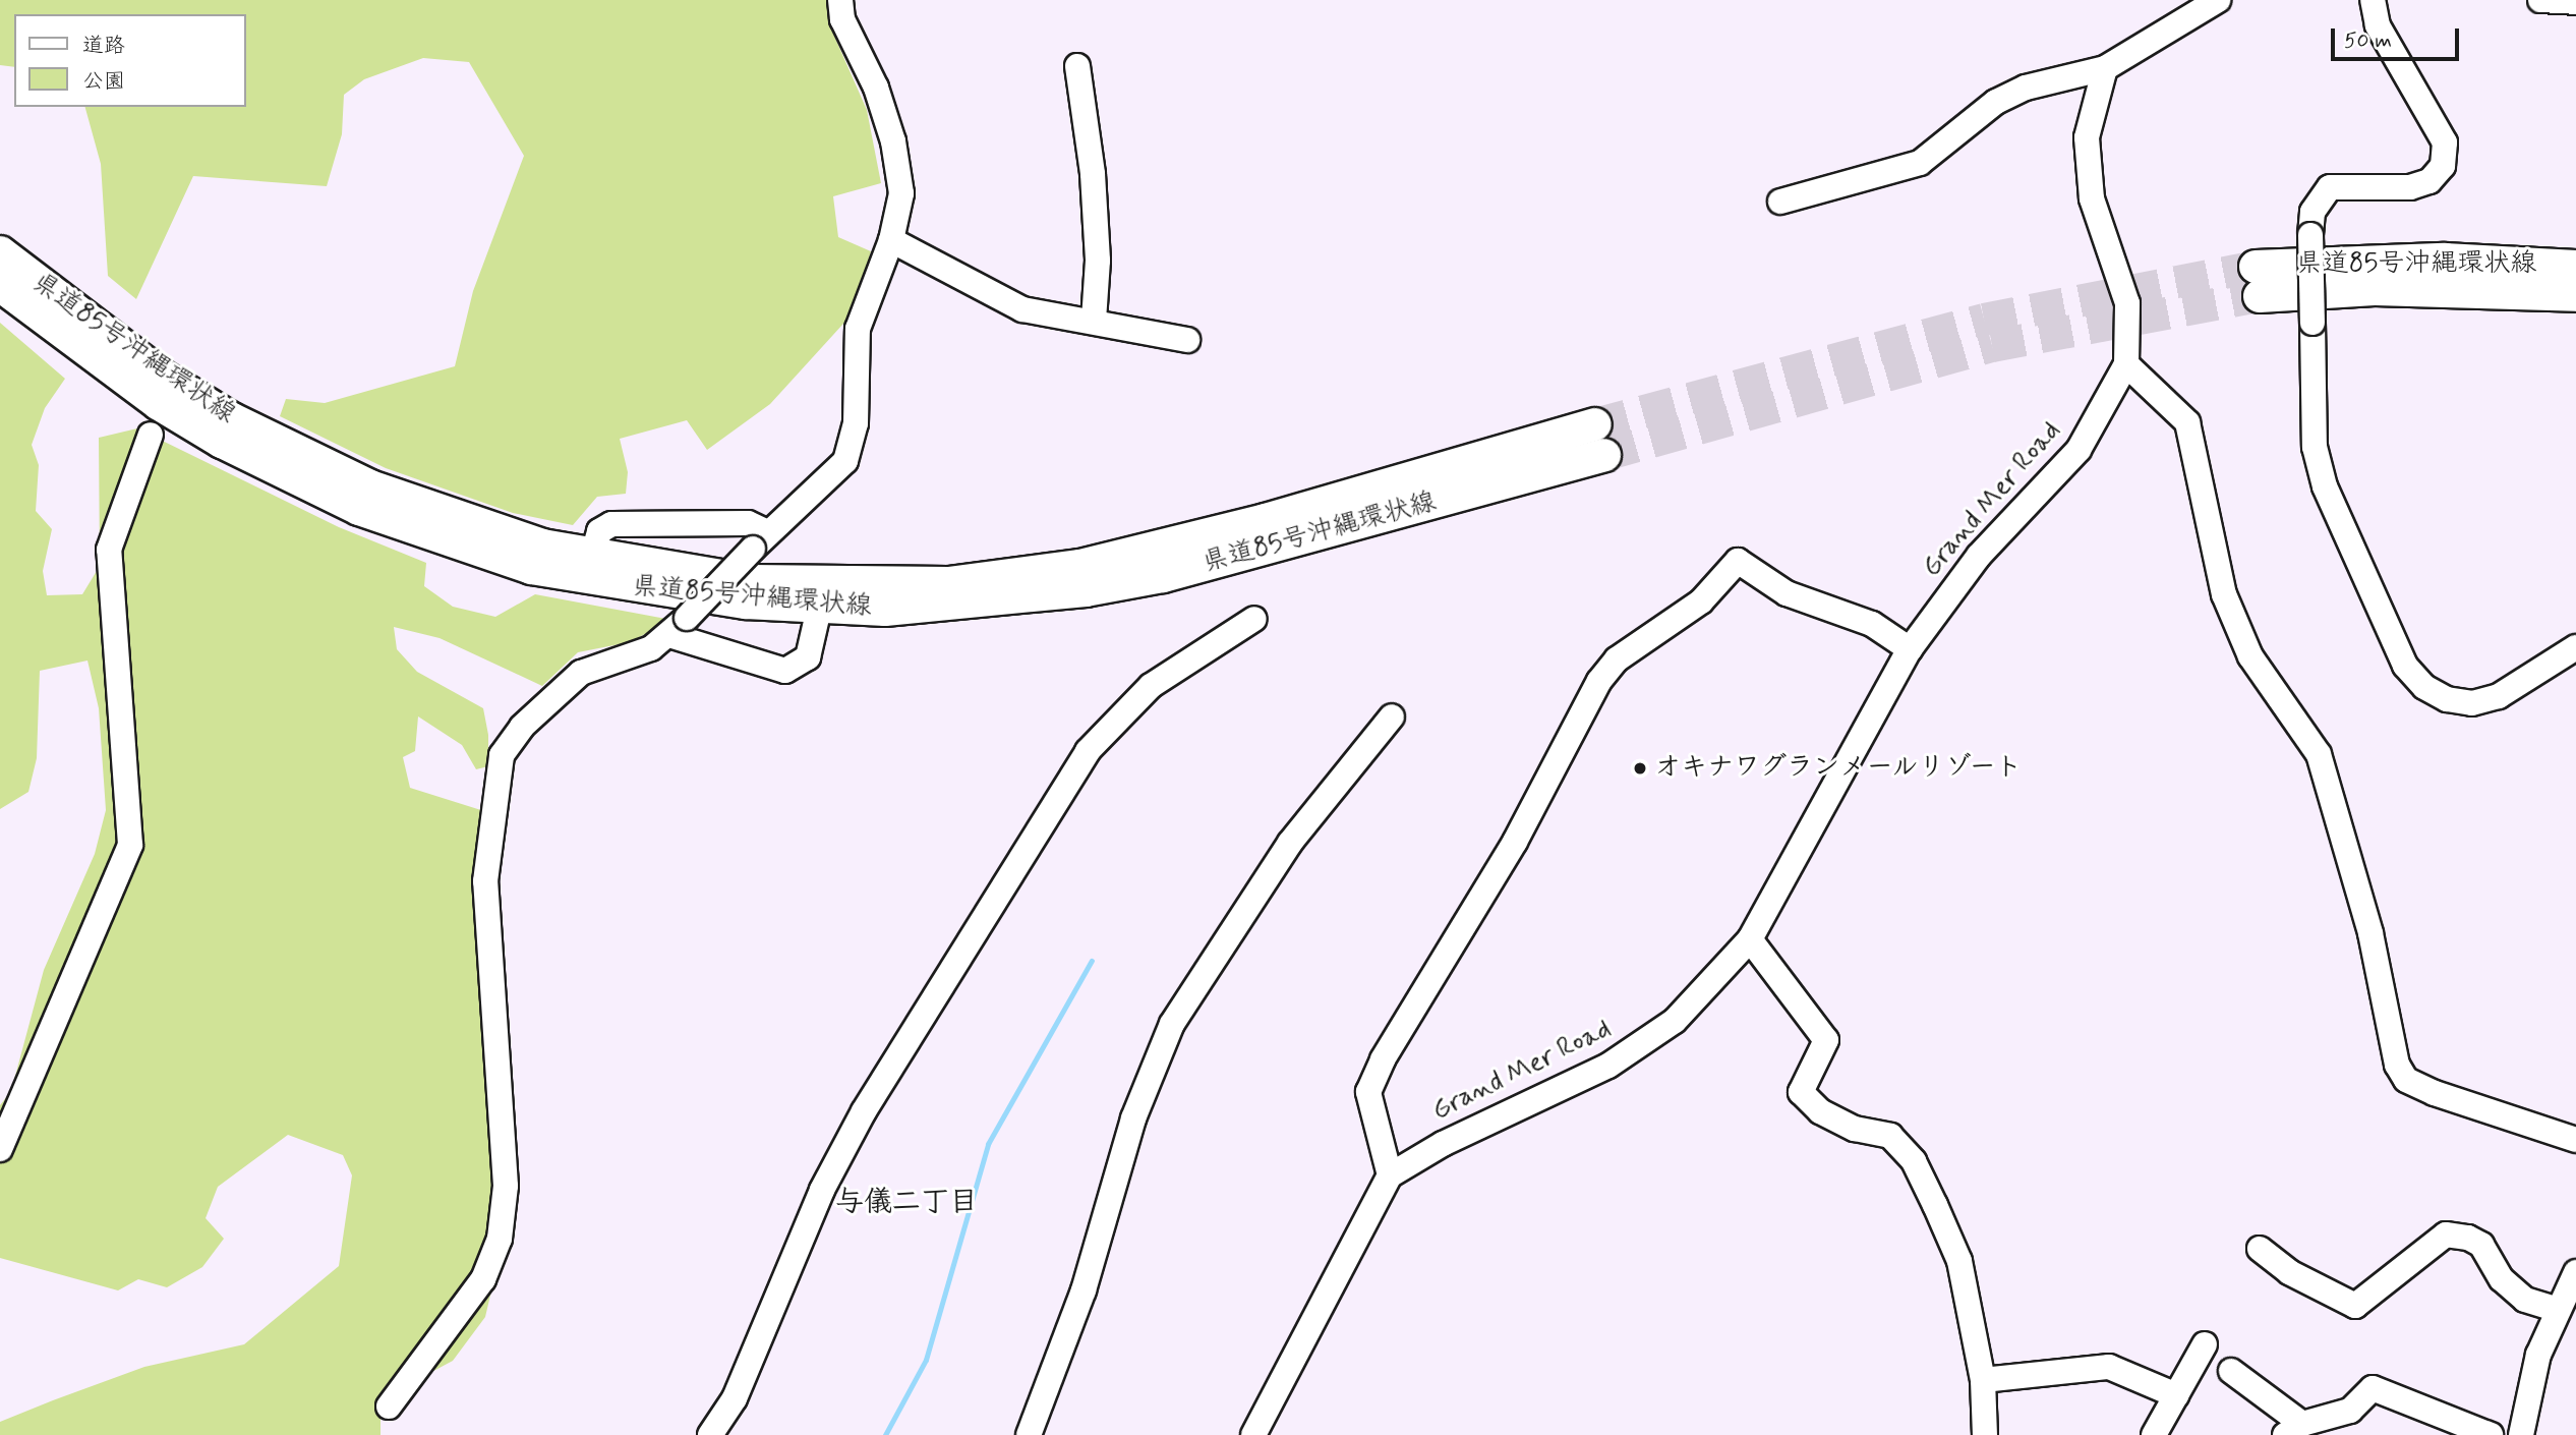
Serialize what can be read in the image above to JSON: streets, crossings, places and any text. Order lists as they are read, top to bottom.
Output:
{
  "streets": {
    "main road": ["県道85号沖縄環状線"],
    "street": ["Grand Mer Road"]
  },
  "districts": ["与儀二丁目"],
  "places": ["オキナワグランメールリゾート"],
  "legend": ["道路", "公園"],
  "scale_bar": "50 m"
}
